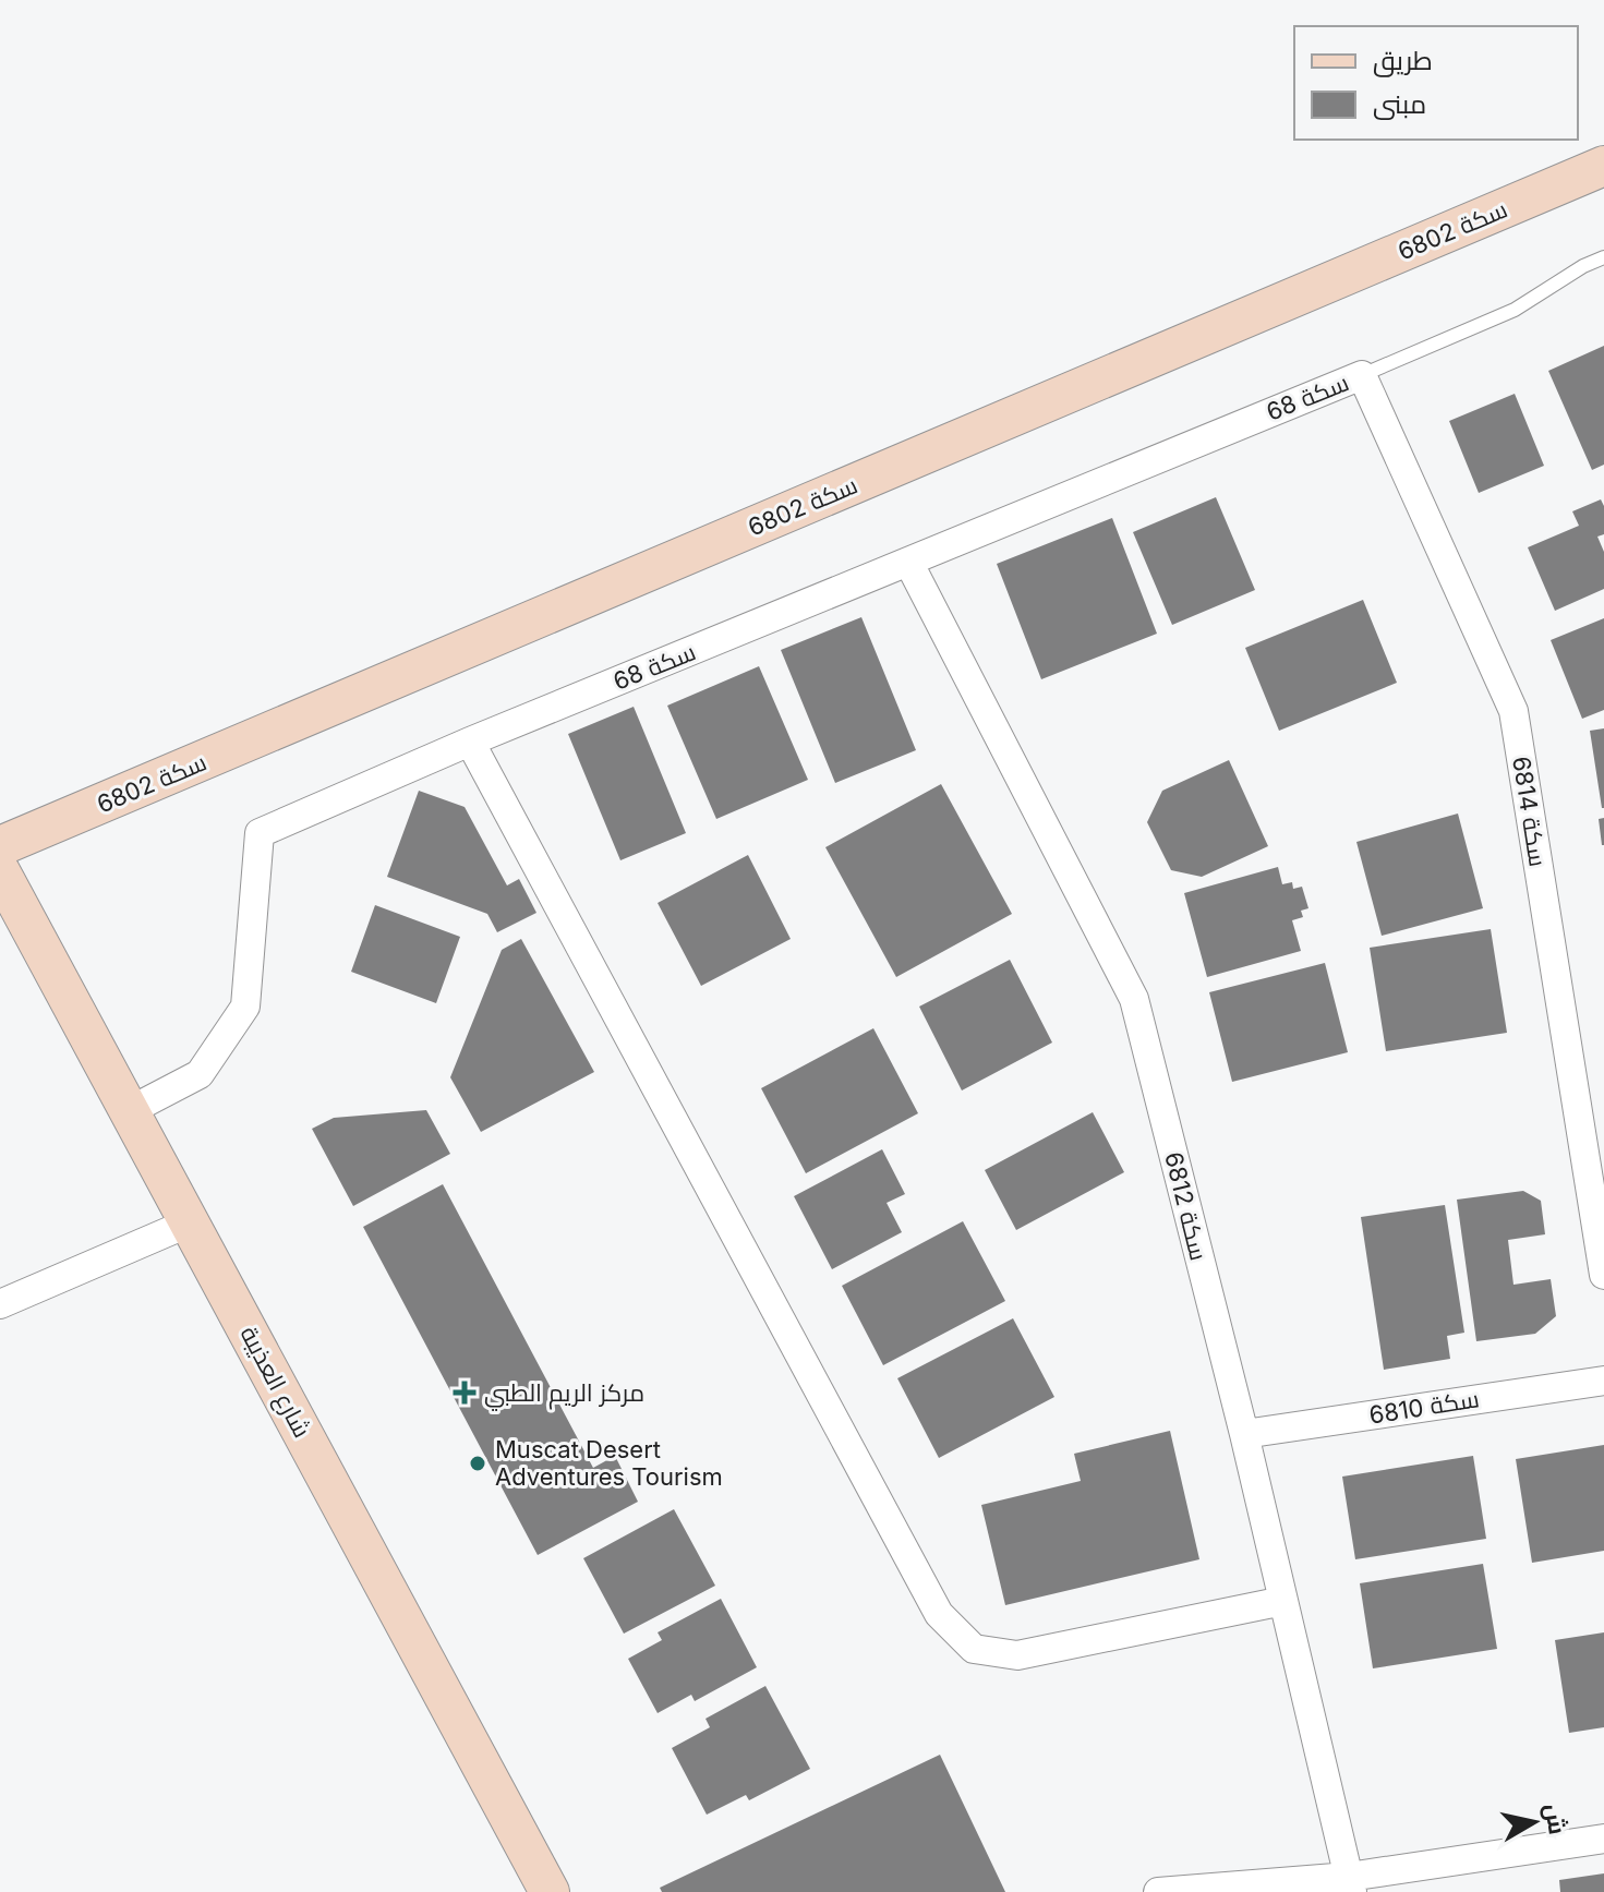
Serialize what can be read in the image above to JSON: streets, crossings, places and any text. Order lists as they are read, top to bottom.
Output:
{
  "streets": {
    "street": [
      "سكة 6802",
      "68 سكة",
      "سكة 6814",
      "سكة 6812",
      "شارع العذيبة",
      "سكة 6810"
    ]
  },
  "crossings": [
    ["68 سكة", "سكة 6814"],
    ["68 سكة", "سكة 6812"],
    ["68 سكة", "شارع العذيبة"],
    ["سكة 6812", "سكة 6810"]
  ],
  "places": {
    "health": ["مركز الريم الطبي"],
    "other": ["Muscat Desert Adventures Tourism"]
  },
  "legend": ["طريق", "مبنى"],
  "north": "right"
}
